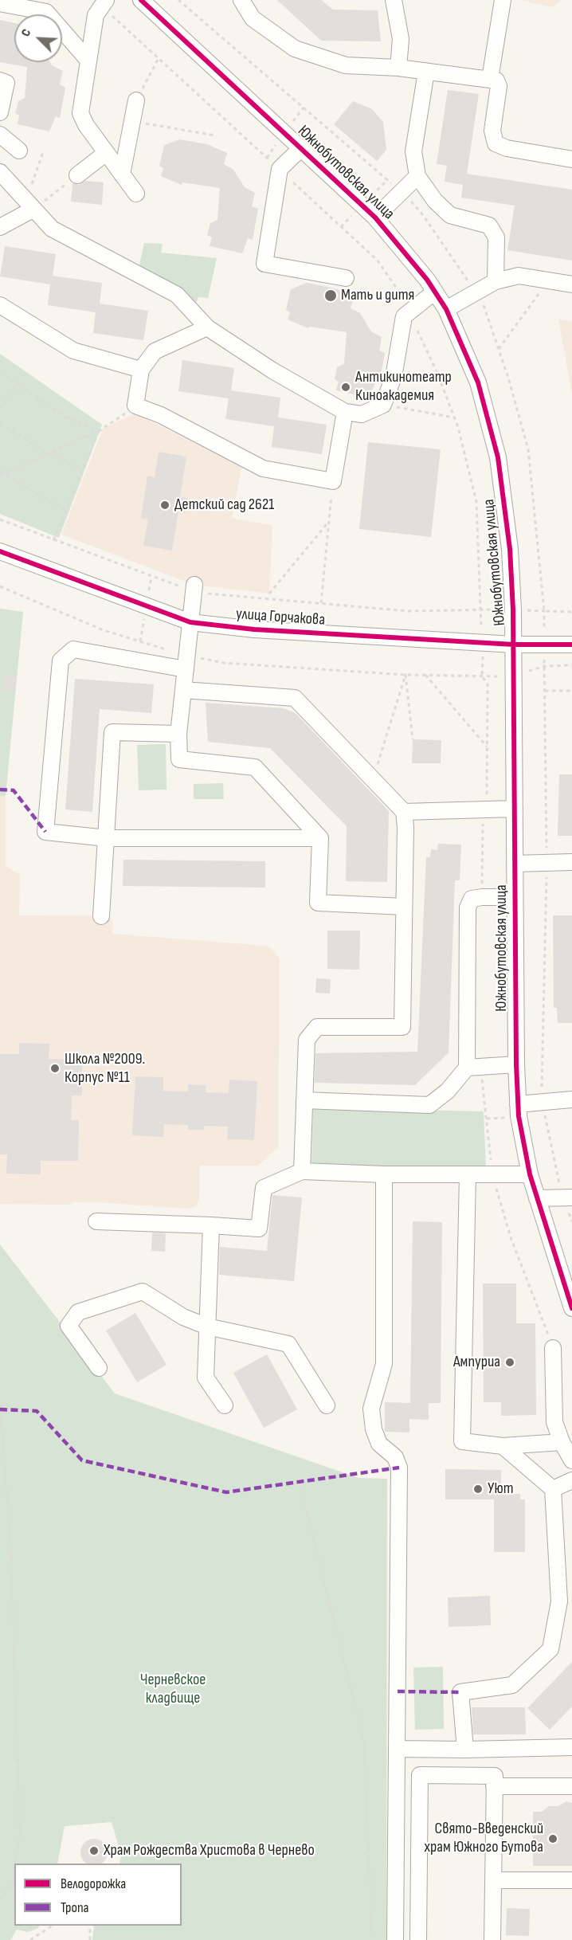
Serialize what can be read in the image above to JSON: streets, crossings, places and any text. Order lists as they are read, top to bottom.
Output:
{
  "streets": {
    "street": ["Южнобутовская улица", "улица Горчакова"]
  },
  "crossings": [
    ["Южнобутовская улица", "улица Горчакова"]
  ],
  "parks": ["Черневское кладбище"],
  "places": [
    "Мать и дитя",
    "Антикинотеатр Киноакадемия",
    "Детский сад 2621",
    "Школа №2009. Корпус №11",
    "Ампуриа",
    "Уют",
    "Свято-Введенский храм Южного Бутова",
    "Храм Рождества Христова в Чернево"
  ],
  "legend": ["Велодорожка", "Тропа"],
  "north": "top left"
}
